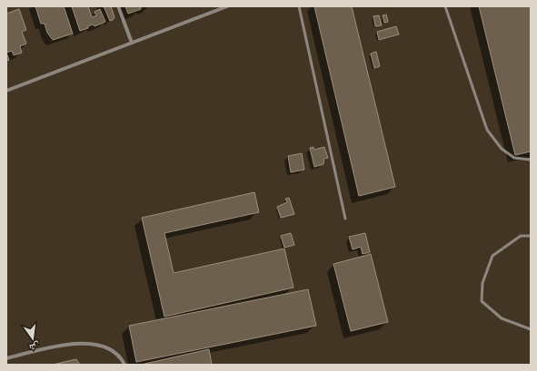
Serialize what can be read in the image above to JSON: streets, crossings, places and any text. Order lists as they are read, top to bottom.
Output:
{
  "north": "bottom"
}
